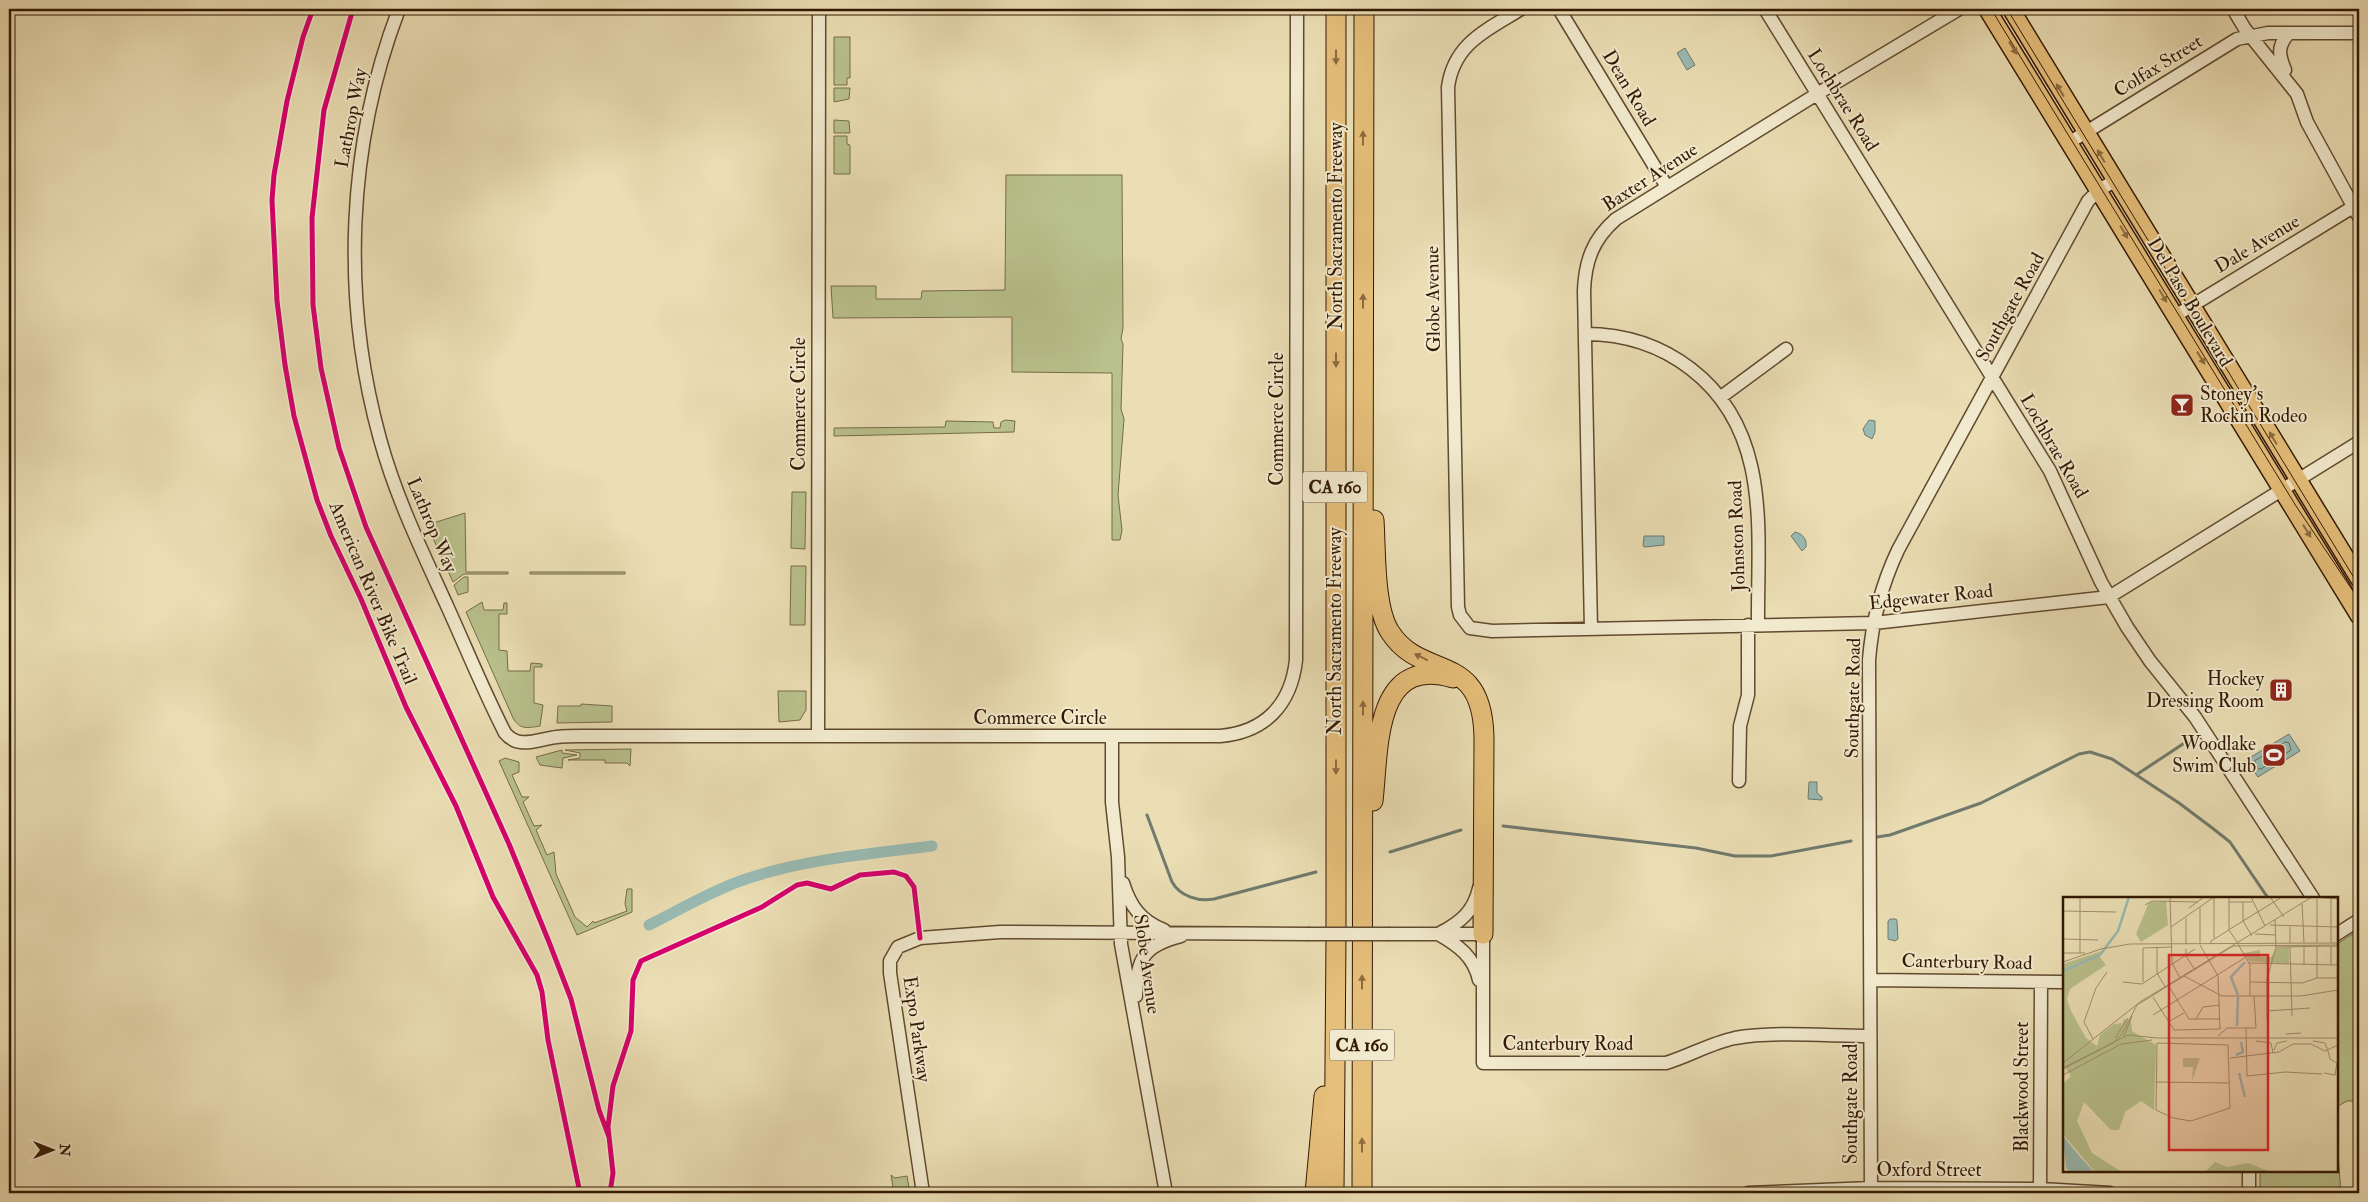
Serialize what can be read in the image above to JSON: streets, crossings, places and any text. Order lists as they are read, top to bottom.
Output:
{
  "streets": {
    "highway": ["North Sacramento Freeway", "CA 160"],
    "main road": ["Del Paso Boulevard"],
    "street": [
      "Colfax Street",
      "Dean Road",
      "Lochbrae Road",
      "Lathrop Way",
      "Baxter Avenue",
      "Dale Avenue",
      "Globe Avenue",
      "Southgate Road",
      "Commerce Circle",
      "Johnston Road",
      "Edgewater Road",
      "Canterbury Road",
      "Slobe Avenue",
      "Expo Parkway",
      "Blackwood Street",
      "Oxford Street"
    ],
    "cycle path": ["American River Bike Trail"]
  },
  "crossings": [
    ["Colfax Street", "Del Paso Boulevard"],
    ["Dean Road", "Baxter Avenue"],
    ["Lochbrae Road", "Baxter Avenue"],
    ["Lochbrae Road", "Southgate Road"],
    ["Lochbrae Road", "Edgewater Road"],
    ["Lathrop Way", "Commerce Circle"],
    ["Baxter Avenue", "Johnston Road"],
    ["Baxter Avenue", "Edgewater Road"],
    ["Dale Avenue", "Del Paso Boulevard"],
    ["Globe Avenue", "Edgewater Road"],
    ["Del Paso Boulevard", "Southgate Road"],
    ["Del Paso Boulevard", "Edgewater Road"],
    ["Southgate Road", "Edgewater Road"],
    ["Southgate Road", "Canterbury Road"],
    ["Southgate Road", "Oxford Street"],
    ["Commerce Circle", "Slobe Avenue"],
    ["Johnston Road", "Edgewater Road"],
    ["Canterbury Road", "Blackwood Street"],
    ["Slobe Avenue", "Expo Parkway"],
    ["Blackwood Street", "Oxford Street"]
  ],
  "places": {
    "bar": ["Stoney's Rockin Rodeo"],
    "building": ["Hockey Dressing Room"],
    "sports": ["Woodlake Swim Club"]
  },
  "north": "right"
}
